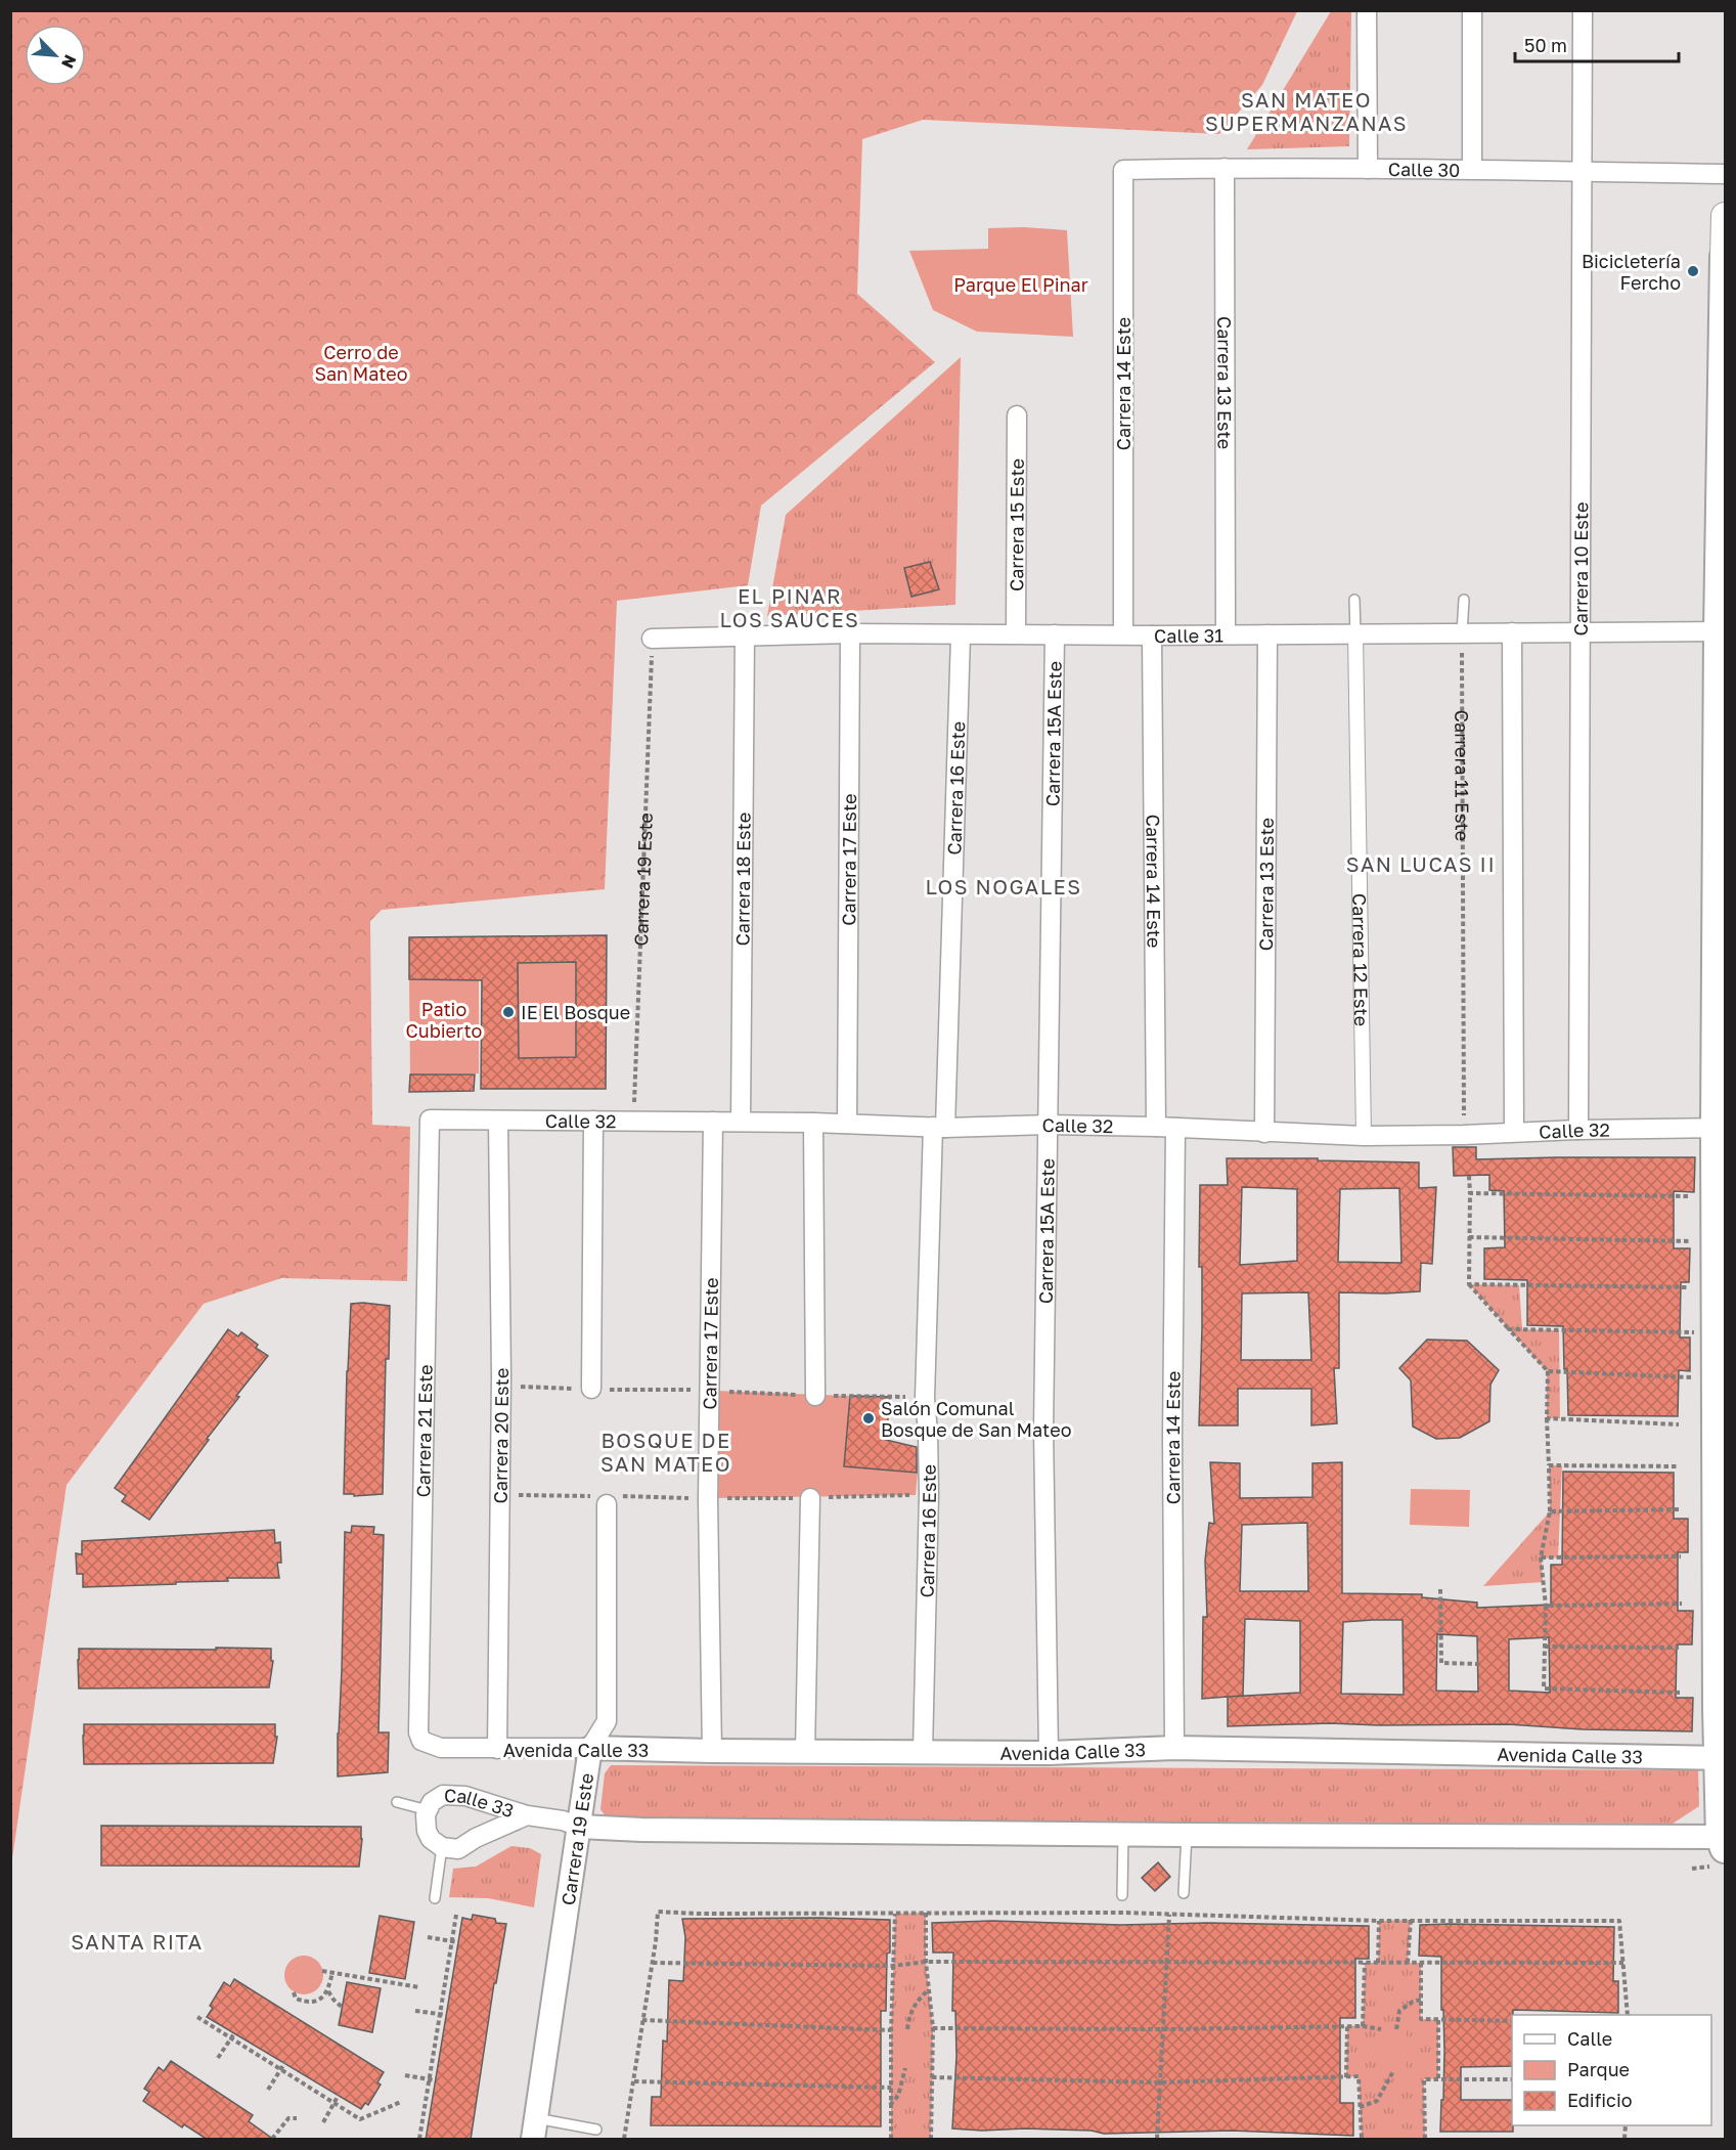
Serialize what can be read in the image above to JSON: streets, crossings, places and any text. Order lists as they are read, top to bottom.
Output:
{
  "streets": {
    "street": [
      "Calle 30",
      "Carrera 13 Este",
      "Carrera 14 Este",
      "Carrera 15 Este",
      "Carrera 10 Este",
      "Calle 31",
      "Carrera 15A Este",
      "Carrera 16 Este",
      "Carrera 17 Este",
      "Carrera 18 Este",
      "Carrera 19 Este",
      "Carrera 12 Este",
      "Calle 32",
      "Carrera 21 Este",
      "Carrera 20 Este",
      "Avenida Calle 33",
      "Calle 33"
    ],
    "path": ["Carrera 11 Este"]
  },
  "crossings": [
    ["Calle 30", "Carrera 13 Este"],
    ["Calle 30", "Carrera 14 Este"],
    ["Calle 30", "Carrera 10 Este"],
    ["Carrera 13 Este", "Calle 31"],
    ["Carrera 13 Este", "Calle 32"],
    ["Carrera 14 Este", "Calle 31"],
    ["Carrera 14 Este", "Calle 32"],
    ["Carrera 14 Este", "Avenida Calle 33"],
    ["Carrera 15 Este", "Calle 31"],
    ["Carrera 10 Este", "Calle 31"],
    ["Carrera 10 Este", "Calle 32"],
    ["Calle 31", "Carrera 15A Este"],
    ["Calle 31", "Carrera 11 Este"],
    ["Calle 31", "Carrera 16 Este"],
    ["Calle 31", "Carrera 17 Este"],
    ["Calle 31", "Carrera 18 Este"],
    ["Calle 31", "Carrera 19 Este"],
    ["Calle 31", "Carrera 12 Este"],
    ["Carrera 15A Este", "Calle 32"],
    ["Carrera 15A Este", "Avenida Calle 33"],
    ["Carrera 11 Este", "Calle 32"],
    ["Carrera 16 Este", "Calle 32"],
    ["Carrera 16 Este", "Avenida Calle 33"],
    ["Carrera 17 Este", "Calle 32"],
    ["Carrera 17 Este", "Avenida Calle 33"],
    ["Carrera 18 Este", "Calle 32"],
    ["Carrera 19 Este", "Calle 32"],
    ["Carrera 19 Este", "Avenida Calle 33"],
    ["Carrera 19 Este", "Calle 33"],
    ["Carrera 12 Este", "Calle 32"],
    ["Calle 32", "Carrera 21 Este"],
    ["Calle 32", "Carrera 20 Este"],
    ["Carrera 21 Este", "Avenida Calle 33"],
    ["Carrera 20 Este", "Avenida Calle 33"]
  ],
  "districts": [
    "SAN MATEO SUPERMANZANAS",
    "EL PINAR LOS SAUCES",
    "SAN LUCAS II",
    "LOS NOGALES",
    "BOSQUE DE SAN MATEO",
    "SANTA RITA"
  ],
  "parks": ["Parque El Pinar", "Cerro de San Mateo", "Patio Cubierto"],
  "places": ["Bicicletería Fercho", "IE El Bosque", "Salón Comunal Bosque de San Mateo"],
  "legend": ["Calle", "Parque", "Edificio"],
  "scale_bar": "50 m",
  "north": "bottom right"
}
